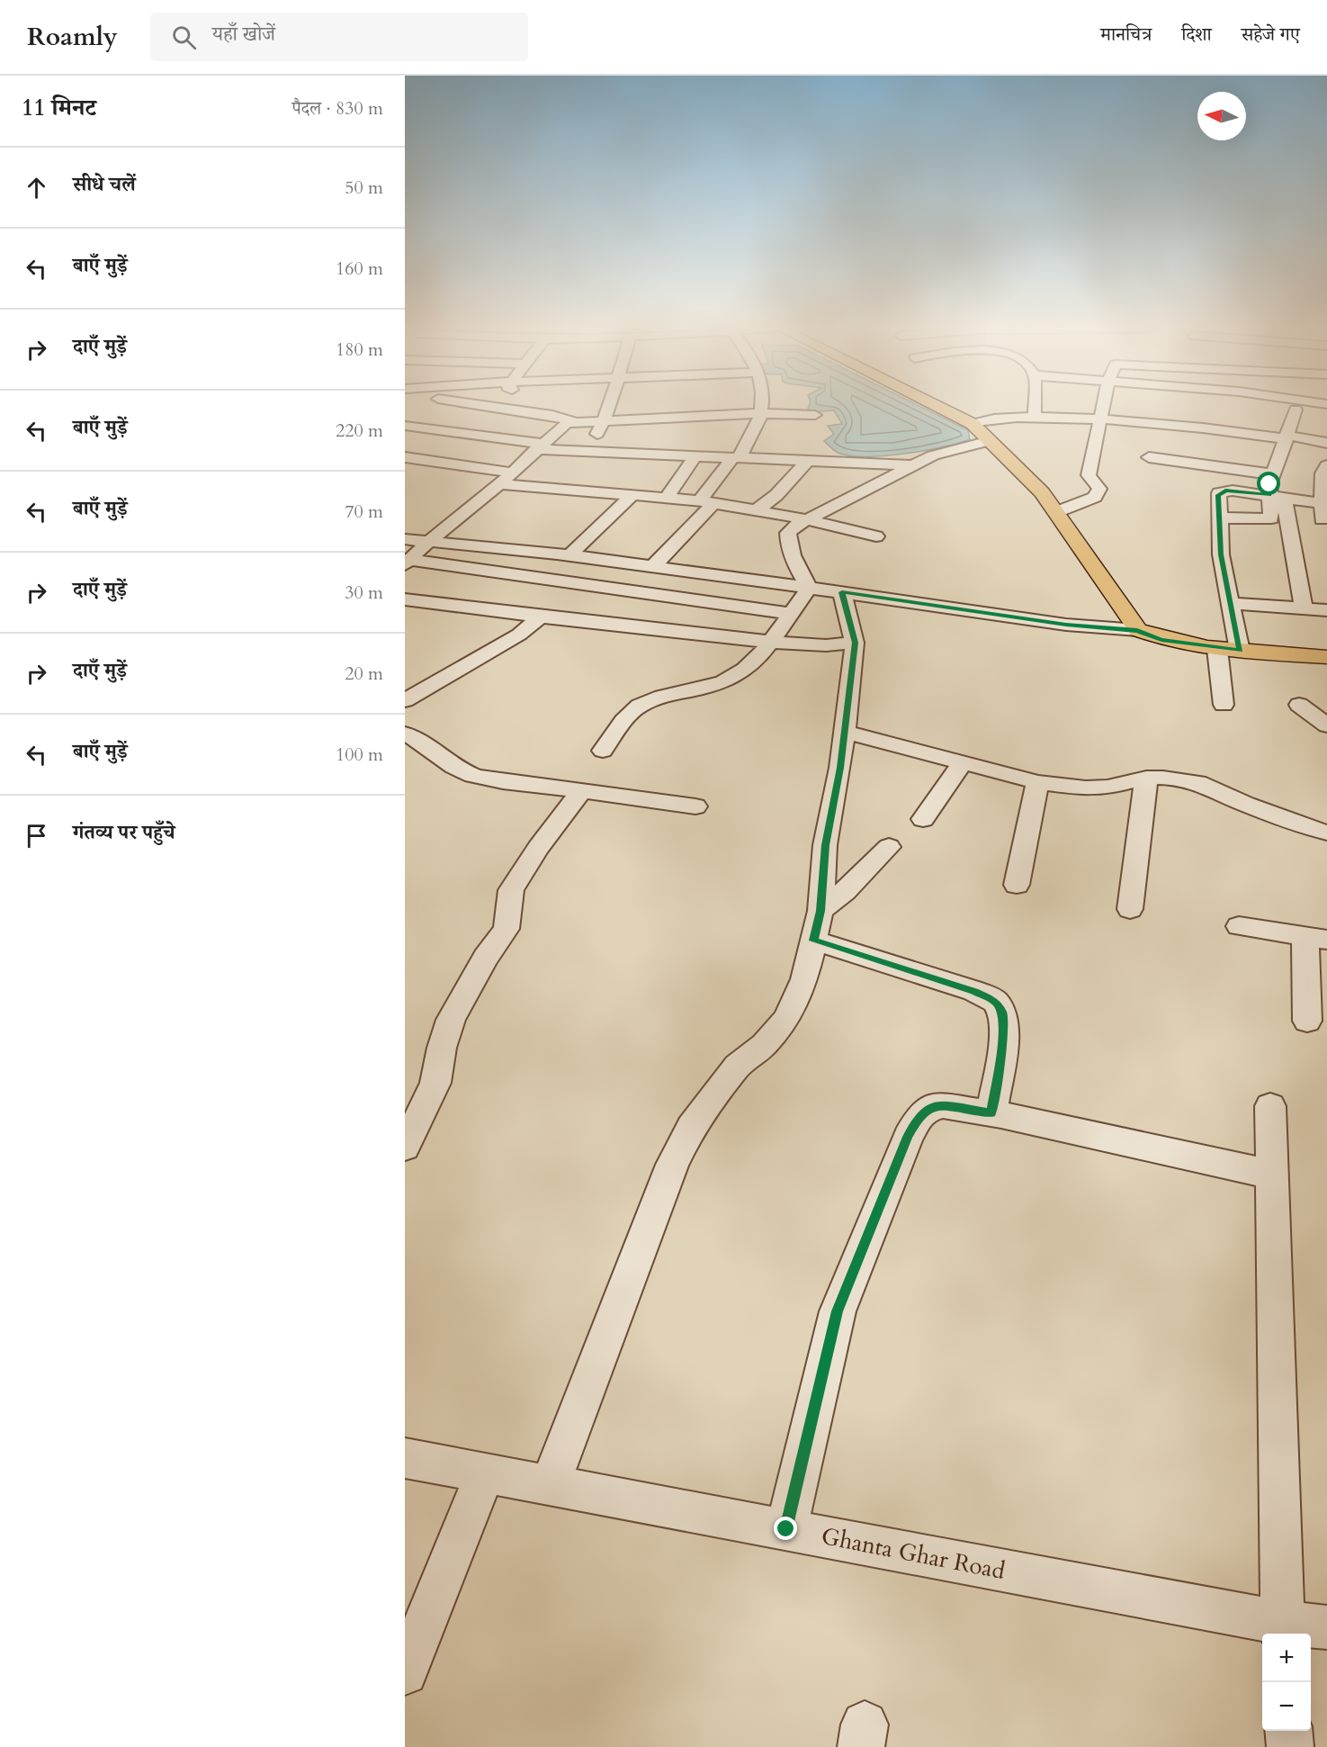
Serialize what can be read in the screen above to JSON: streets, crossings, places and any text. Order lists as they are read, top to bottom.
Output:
{
  "streets": {
    "street": ["Ghanta Ghar Road"]
  },
  "north": "left",
  "page": {
    "header": "Roamly",
    "search": "यहाँ खोजें",
    "nav": ["मानचित्र", "दिशा", "सहेजे गए"],
    "heading": ["11 मिनट", "पैदल · 830 m"],
    "list": [
      ["सीधे चलें", "50 m"],
      ["बाएँ मुड़ें", "160 m"],
      ["दाएँ मुड़ें", "180 m"],
      ["बाएँ मुड़ें", "220 m"],
      ["बाएँ मुड़ें", "70 m"],
      ["दाएँ मुड़ें", "30 m"],
      ["दाएँ मुड़ें", "20 m"],
      ["बाएँ मुड़ें", "100 m"],
      "गंतव्य पर पहुँचे"
    ],
    "map_buttons": ["+", "−"]
  }
}
